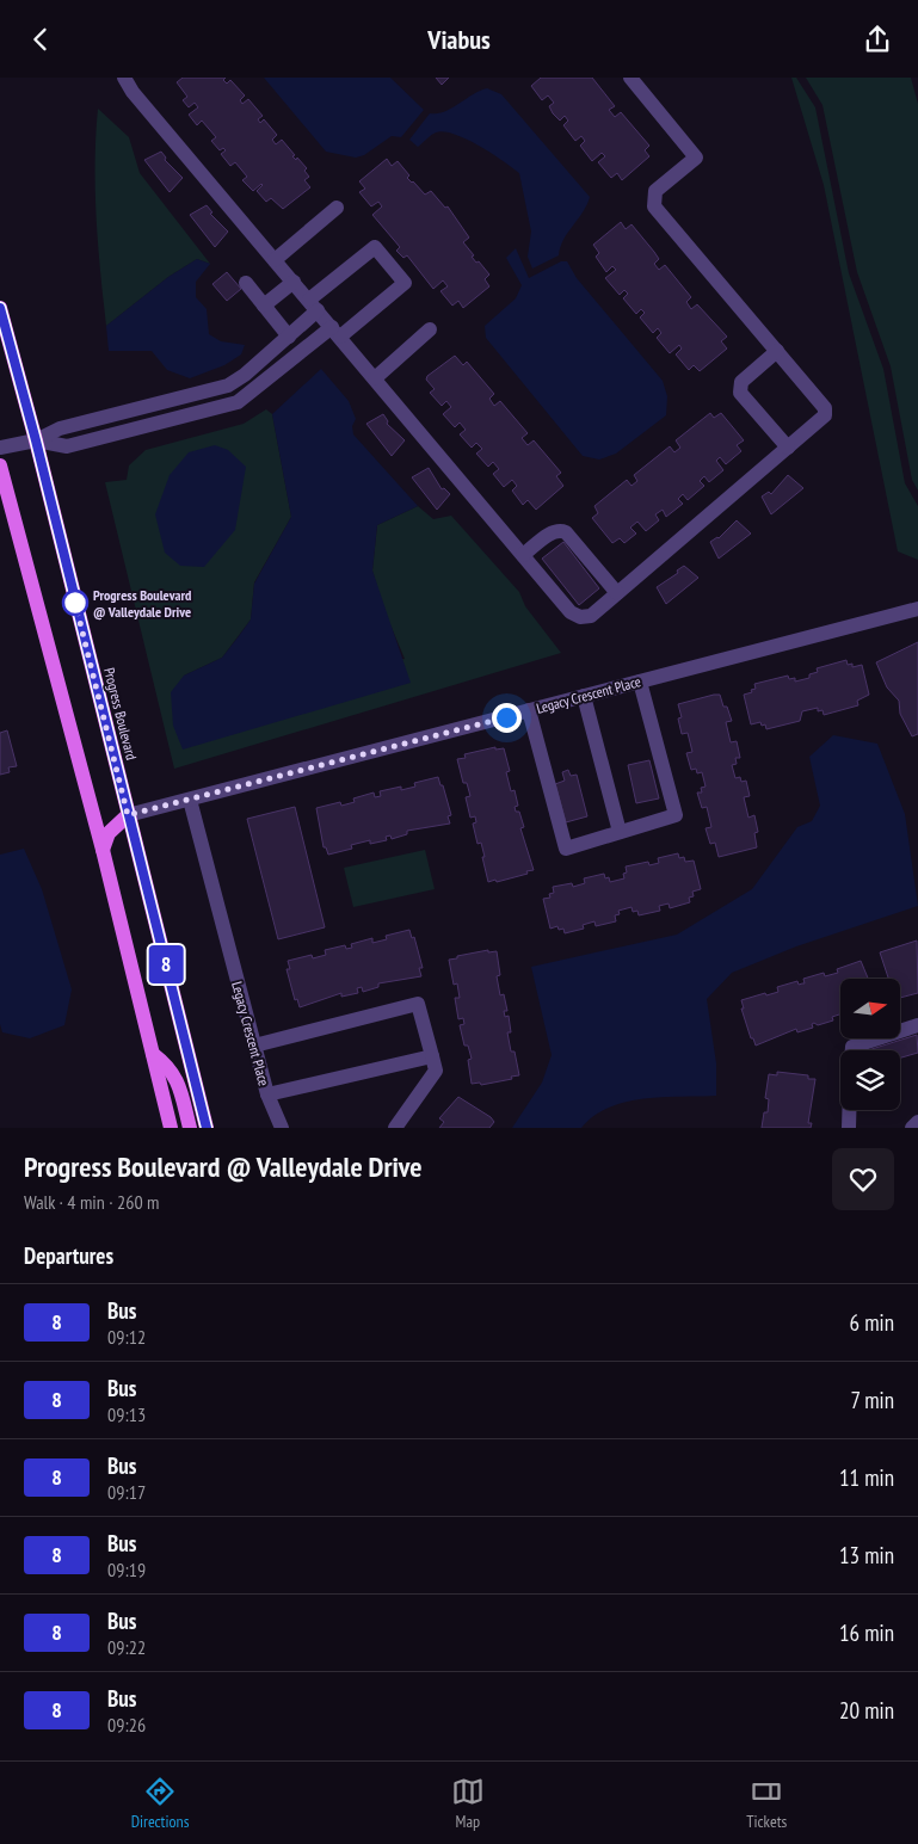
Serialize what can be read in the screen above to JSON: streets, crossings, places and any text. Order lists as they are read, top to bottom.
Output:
{
  "streets": {
    "main road": ["Progress Boulevard"],
    "street": ["Legacy Crescent Place"]
  },
  "crossings": [
    ["Legacy Crescent Place", "Progress Boulevard"]
  ],
  "places": ["Progress Boulevard @ Valleydale Drive"],
  "lines": ["bus line 8"],
  "north": "right",
  "page": {
    "header": "Viabus",
    "on_map": "8",
    "heading": [
      ["Progress Boulevard @ Valleydale Drive", "Walk · 4 min · 260 m"],
      "Departures"
    ],
    "list": [
      {
        "mark": "8",
        "name": "Bus",
        "note": "09:12",
        "value": "6 min"
      },
      {
        "mark": "8",
        "name": "Bus",
        "note": "09:13",
        "value": "7 min"
      },
      {
        "mark": "8",
        "name": "Bus",
        "note": "09:17",
        "value": "11 min"
      },
      {
        "mark": "8",
        "name": "Bus",
        "note": "09:19",
        "value": "13 min"
      },
      {
        "mark": "8",
        "name": "Bus",
        "note": "09:22",
        "value": "16 min"
      },
      {
        "mark": "8",
        "name": "Bus",
        "note": "09:26",
        "value": "20 min"
      }
    ],
    "tabs": ["Directions", "Map", "Tickets"]
  }
}
